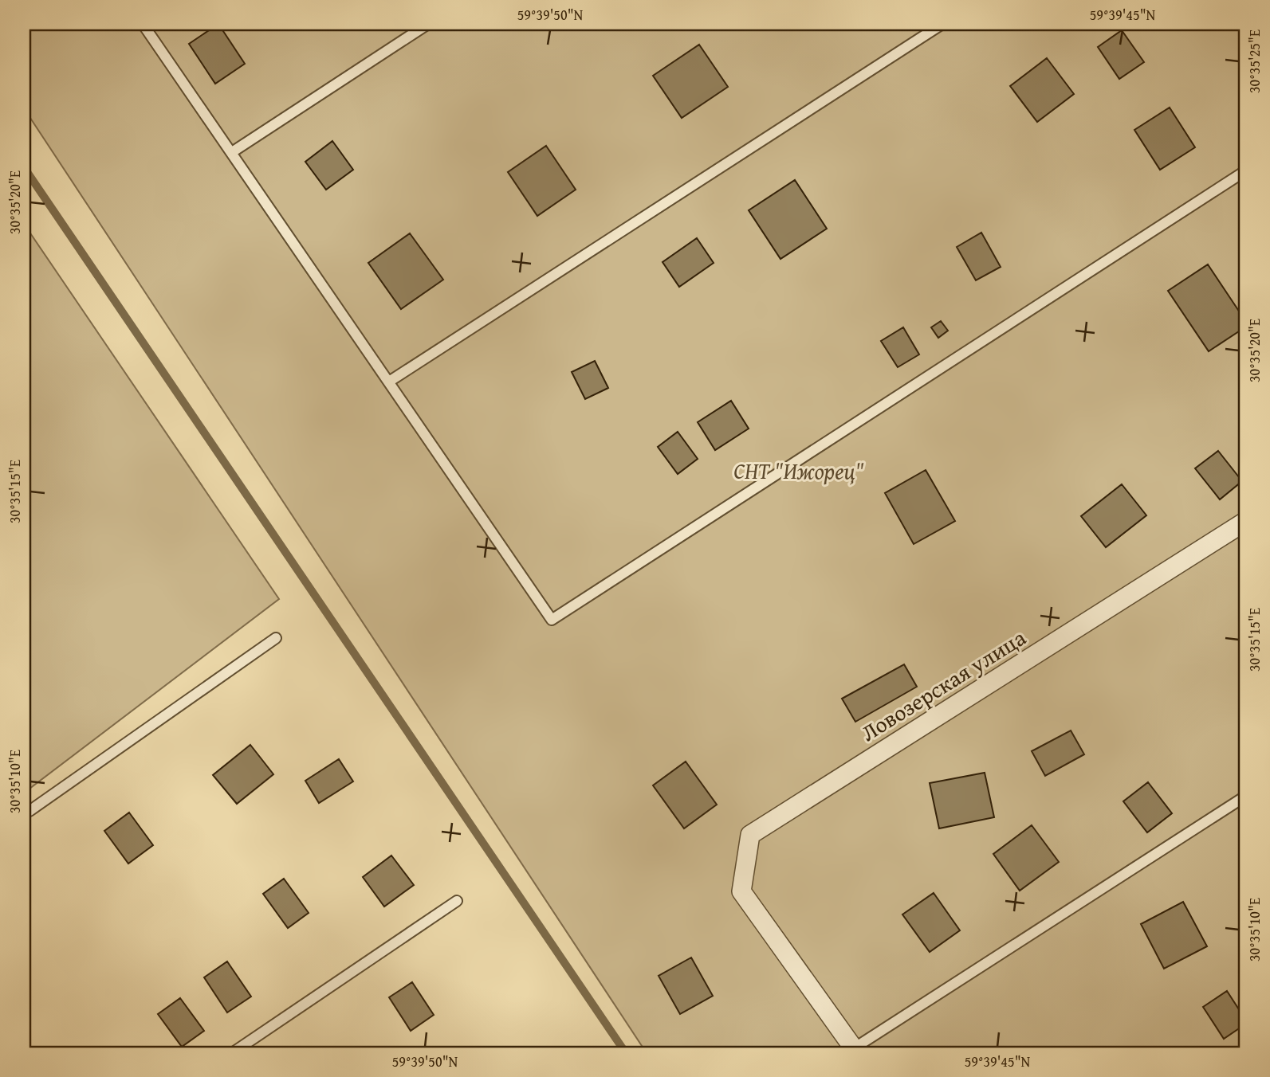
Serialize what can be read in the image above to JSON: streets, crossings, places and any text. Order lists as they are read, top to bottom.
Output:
{
  "streets": {
    "street": ["Ловозерская улица"]
  },
  "parks": ["СНТ \"Ижорец\""],
  "coordinates": [
    "59°39'50\"N",
    "59°39'45\"N",
    "30°35'25\"E",
    "30°35'20\"E",
    "30°35'15\"E",
    "30°35'10\"E"
  ]
}
